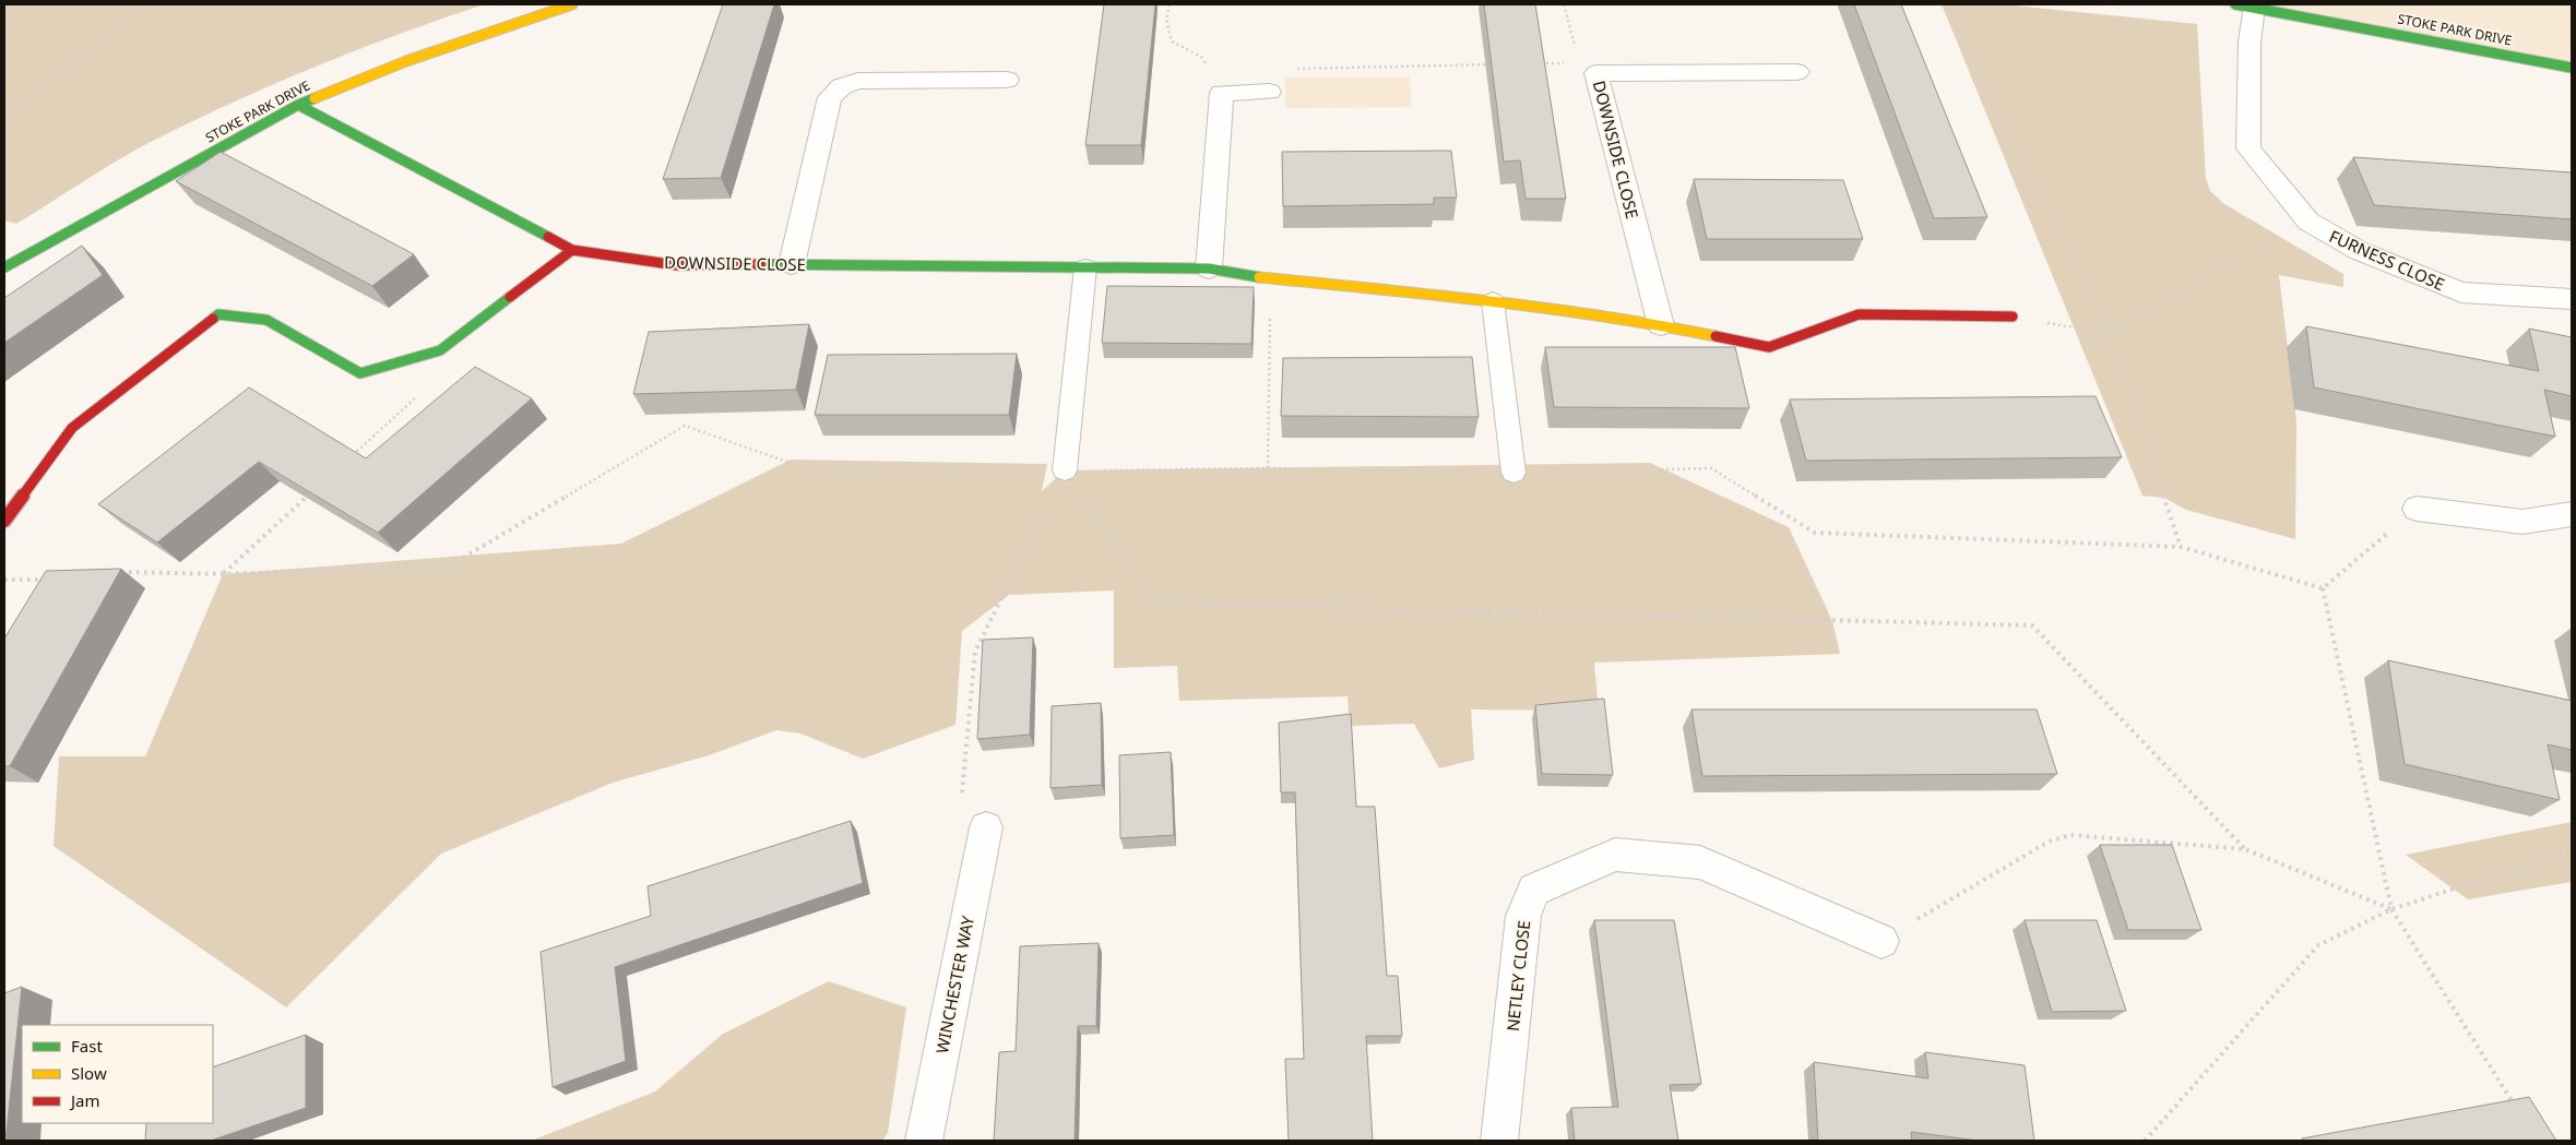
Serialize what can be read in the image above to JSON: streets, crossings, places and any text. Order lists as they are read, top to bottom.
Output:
{
  "streets": {
    "street": [
      "STOKE PARK DRIVE",
      "DOWNSIDE CLOSE",
      "FURNESS CLOSE",
      "NETLEY CLOSE",
      "WINCHESTER WAY"
    ]
  },
  "crossings": [
    ["STOKE PARK DRIVE", "DOWNSIDE CLOSE"],
    ["STOKE PARK DRIVE", "FURNESS CLOSE"]
  ],
  "legend": ["Fast", "Slow", "Jam"]
}
